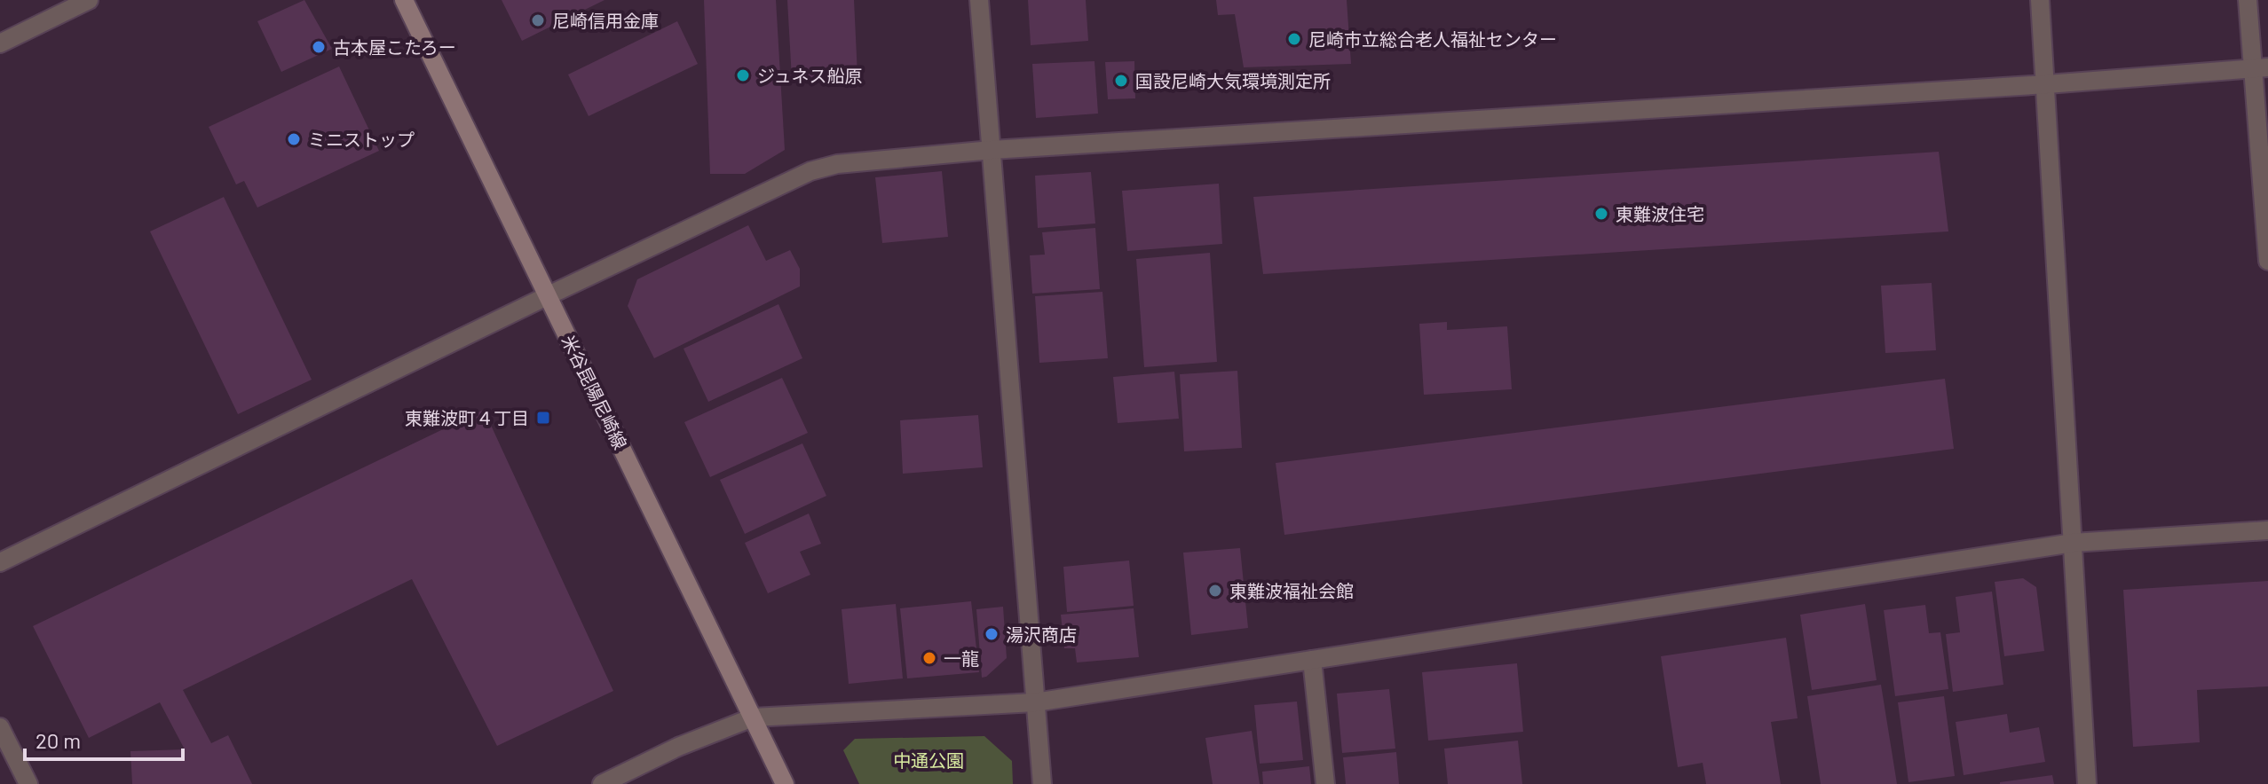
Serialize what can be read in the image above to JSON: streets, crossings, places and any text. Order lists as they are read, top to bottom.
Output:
{
  "streets": {
    "main road": ["米谷昆陽尼崎線"]
  },
  "parks": ["中通公園"],
  "places": {
    "other": [
      "尼崎信用金庫",
      "尼崎市立総合老人福祉センター",
      "古本屋こたろー",
      "ジュネス船原",
      "国設尼崎大気環境測定所",
      "ミニストップ",
      "東難波住宅",
      "東難波福祉会館",
      "湯沢商店",
      "一龍"
    ],
    "transit": ["東難波町４丁目"]
  },
  "scale_bar": "20 m"
}
